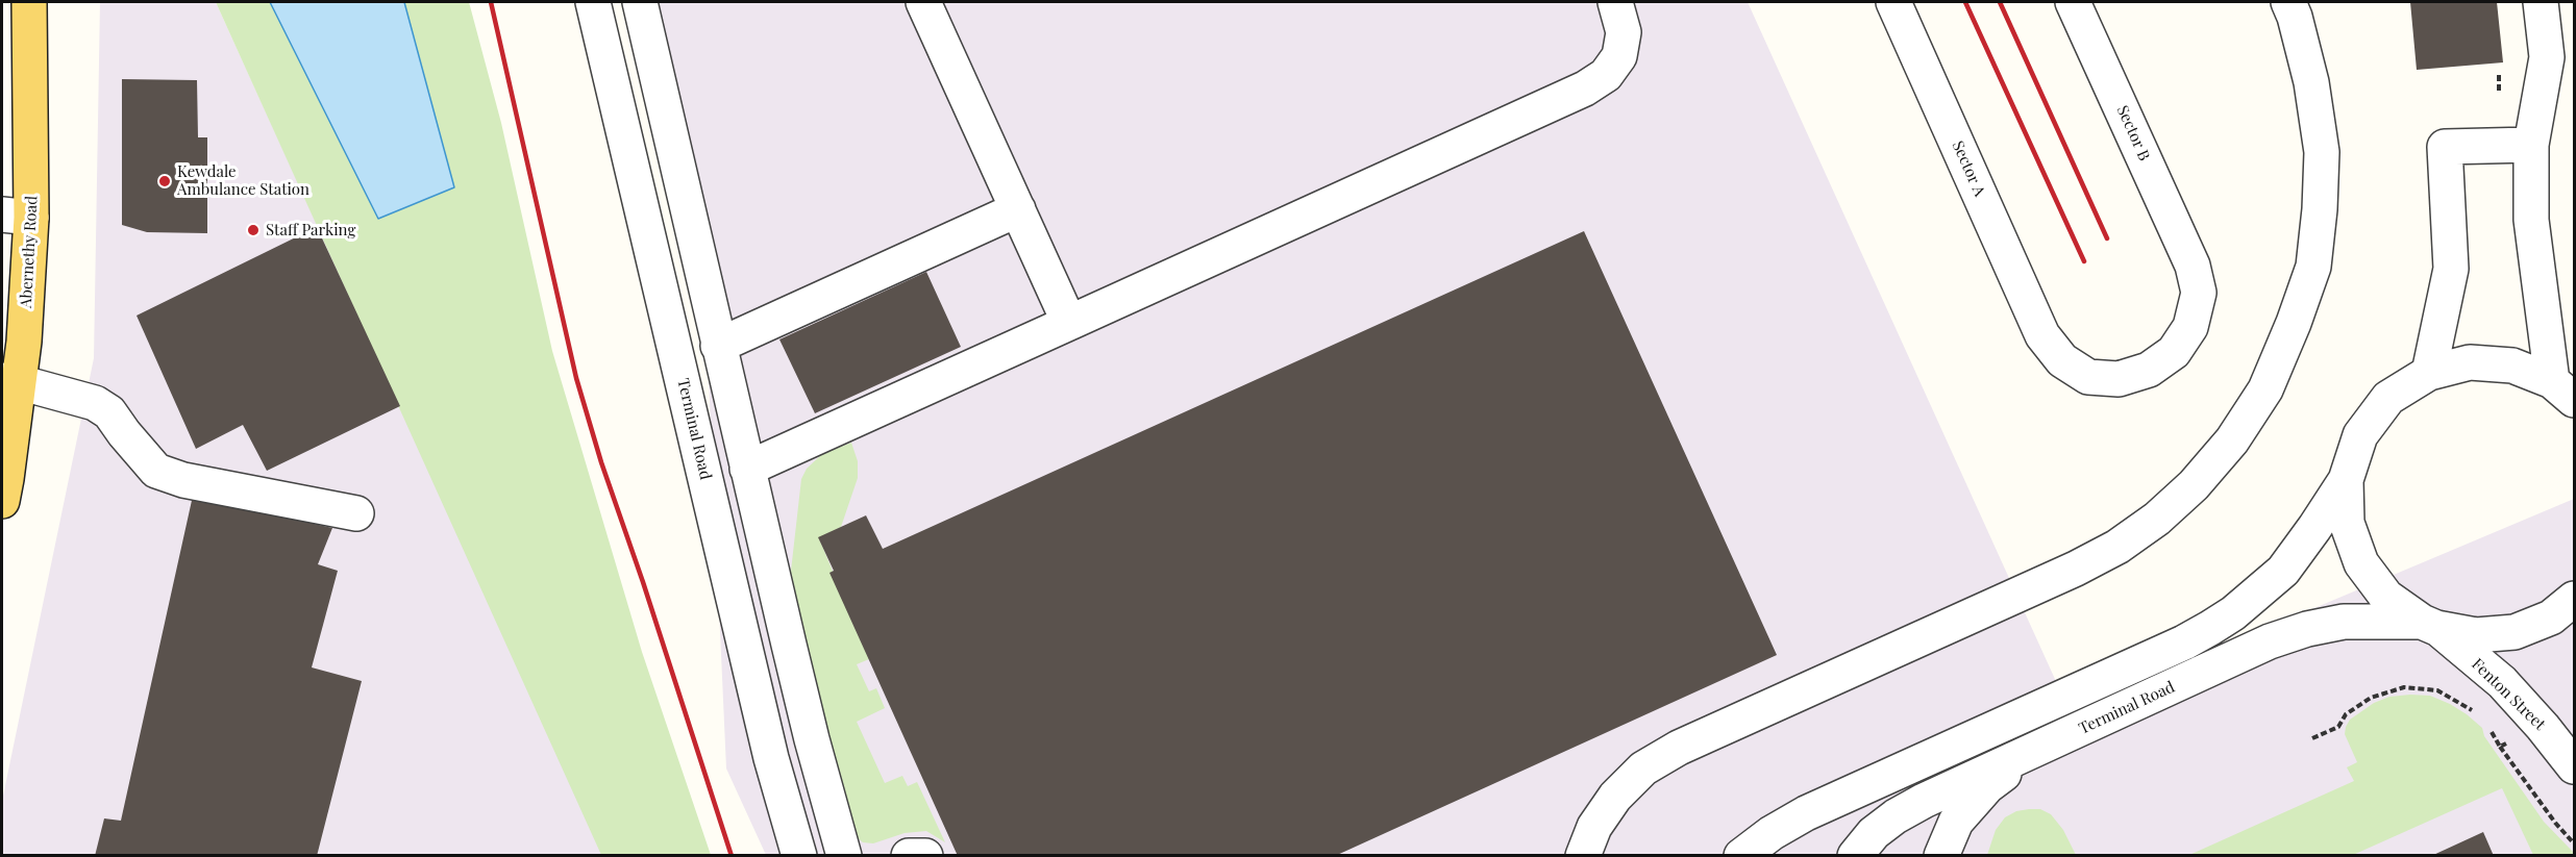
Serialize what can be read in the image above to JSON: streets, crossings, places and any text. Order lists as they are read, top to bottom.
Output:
{
  "streets": {
    "main road": ["Abernethy Road"],
    "street": [
      "Sector B",
      "Sector A",
      "Terminal Road",
      "Fenton Street"
    ]
  },
  "crossings": [
    ["Sector B", "Sector A"],
    ["Terminal Road", "Fenton Street"]
  ],
  "places": ["Kewdale Ambulance Station", "Staff Parking"]
}
